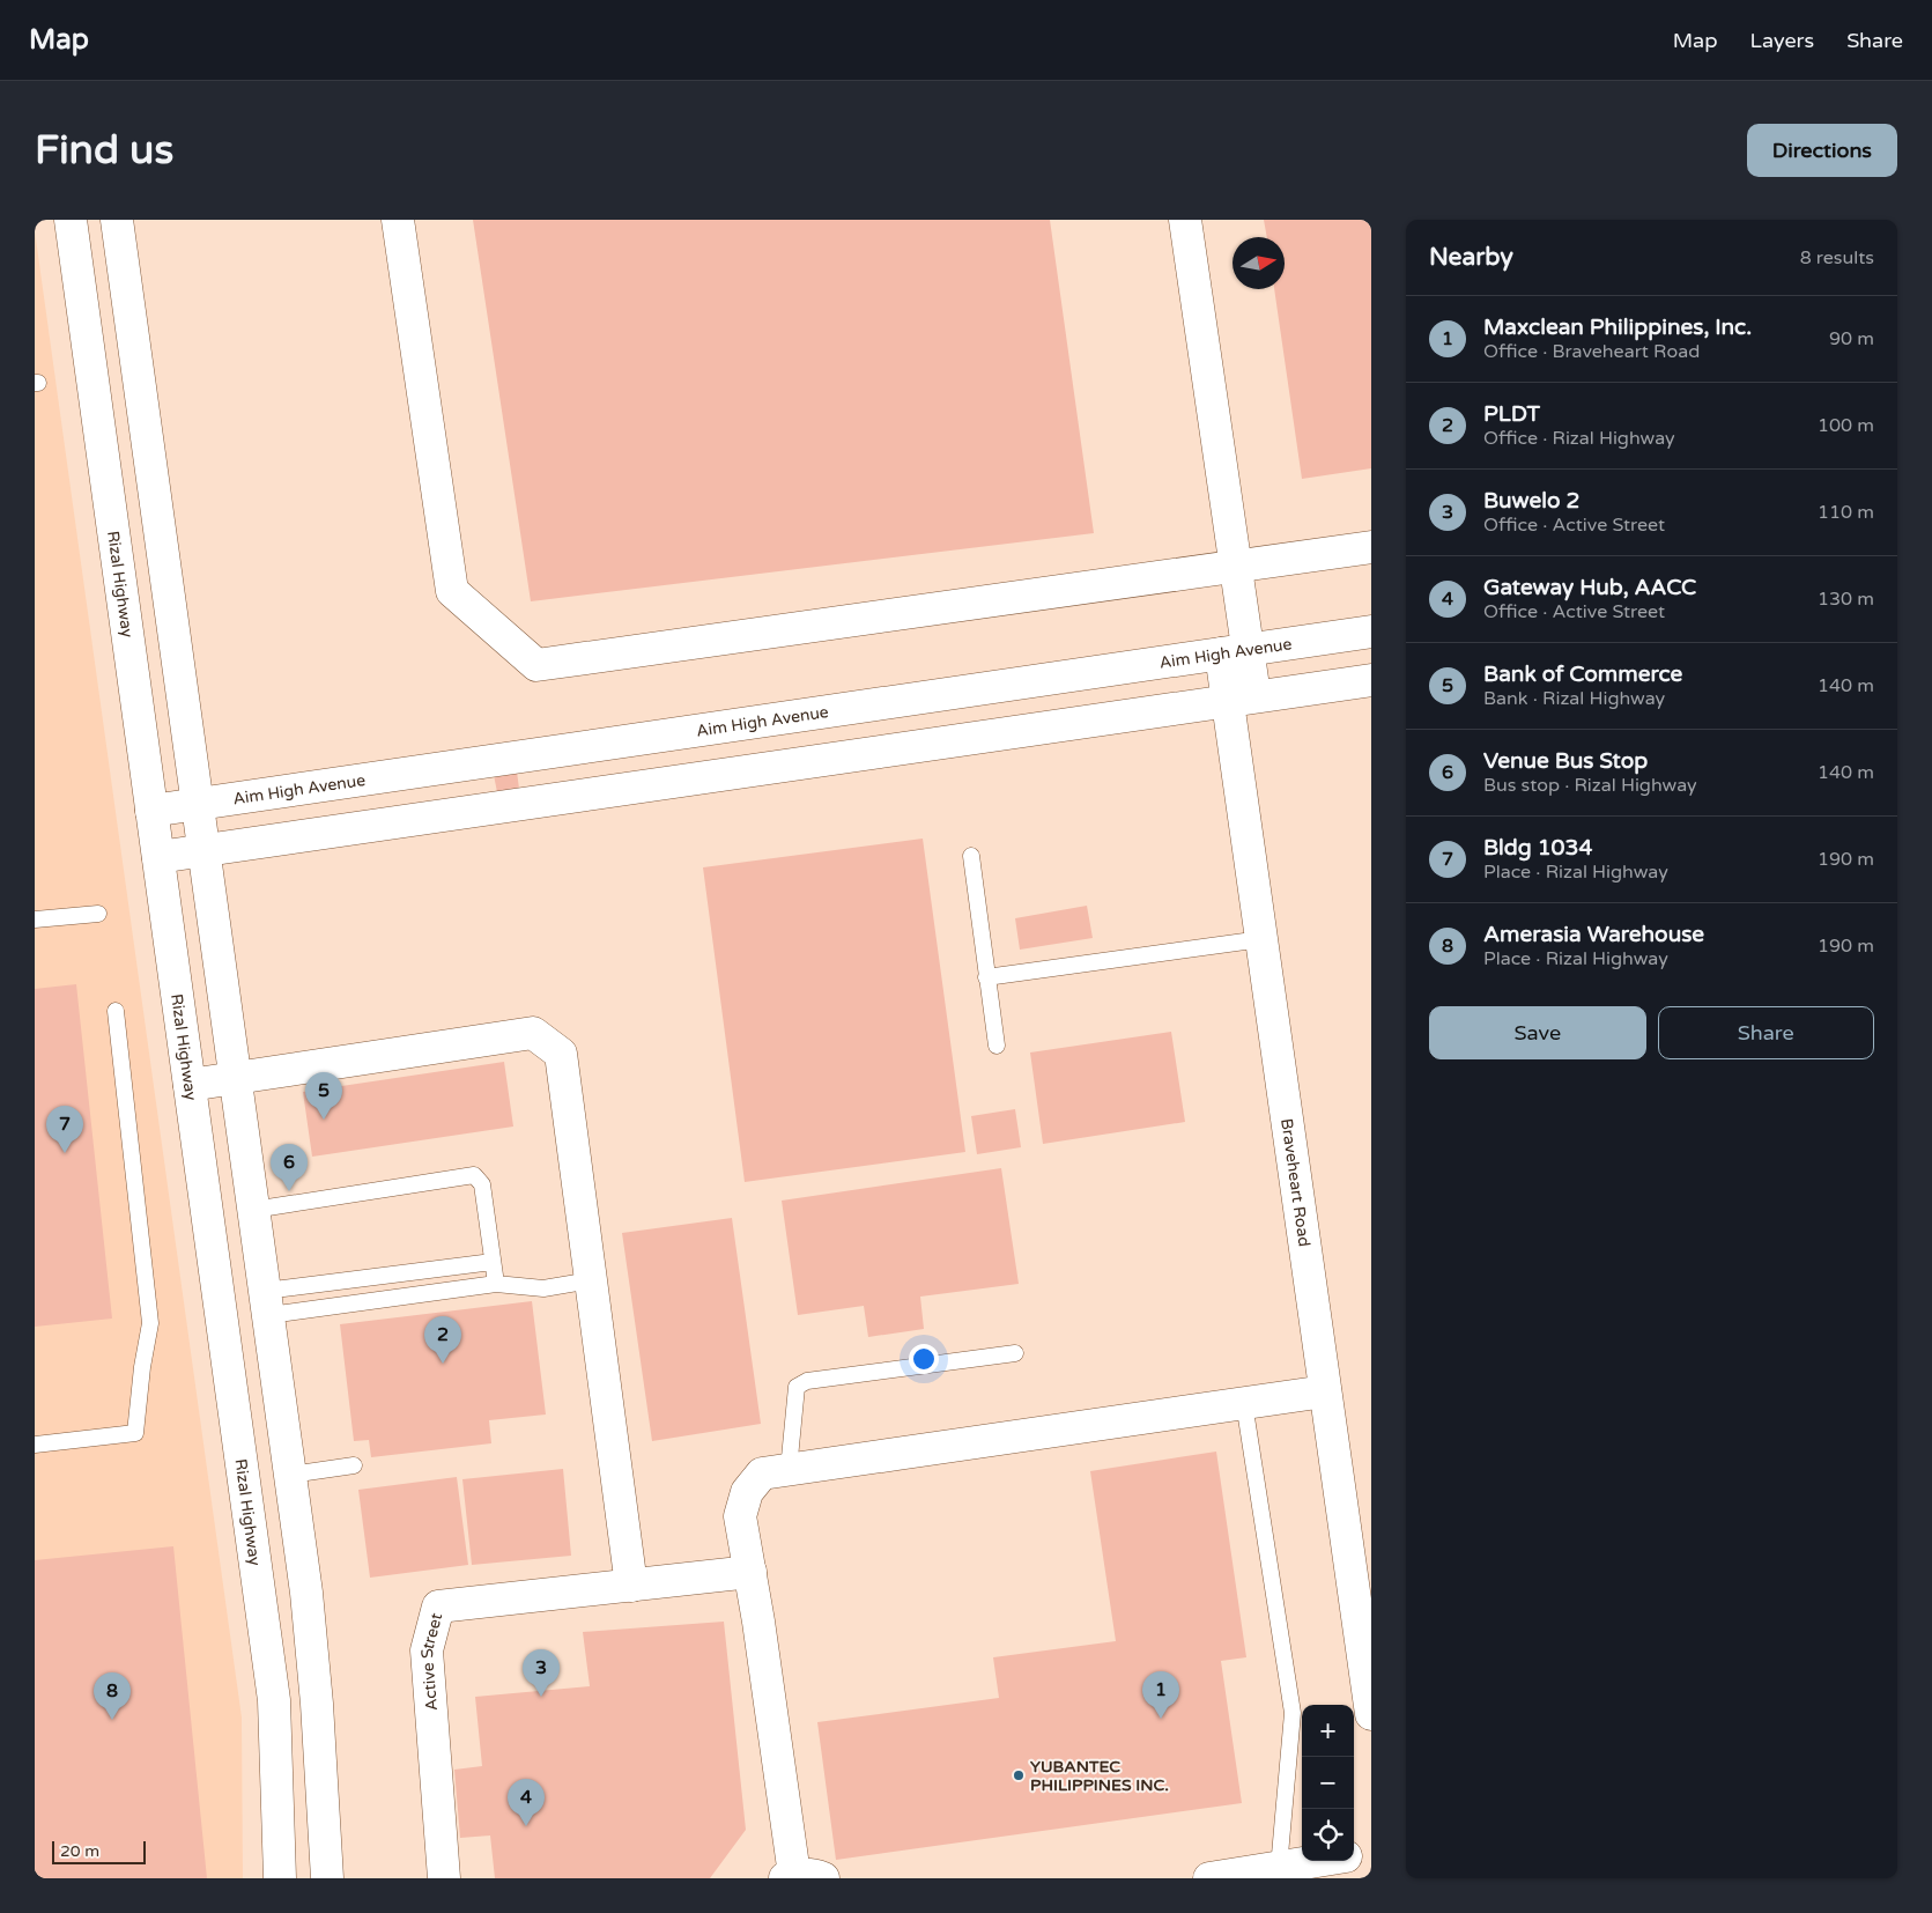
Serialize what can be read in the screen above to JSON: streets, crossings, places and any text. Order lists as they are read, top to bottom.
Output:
{
  "streets": {
    "street": [
      "Rizal Highway",
      "Aim High Avenue",
      "Braveheart Road",
      "Active Street"
    ]
  },
  "crossings": [
    ["Rizal Highway", "Aim High Avenue"],
    ["Aim High Avenue", "Braveheart Road"]
  ],
  "places": ["YUBANTEC PHILIPPINES INC."],
  "scale_bar": "20 m",
  "north": "right",
  "page": {
    "header": "Map",
    "nav": ["Map", "Layers", "Share"],
    "buttons": [
      "Directions",
      ["Save", "Share"]
    ],
    "title": "Find us",
    "heading": ["Nearby", "8 results"],
    "list": [
      {
        "mark": "1",
        "name": "Maxclean Philippines, Inc.",
        "note": "Office · Braveheart Road",
        "value": "90 m"
      },
      {
        "mark": "2",
        "name": "PLDT",
        "note": "Office · Rizal Highway",
        "value": "100 m"
      },
      {
        "mark": "3",
        "name": "Buwelo 2",
        "note": "Office · Active Street",
        "value": "110 m"
      },
      {
        "mark": "4",
        "name": "Gateway Hub, AACC",
        "note": "Office · Active Street",
        "value": "130 m"
      },
      {
        "mark": "5",
        "name": "Bank of Commerce",
        "note": "Bank · Rizal Highway",
        "value": "140 m"
      },
      {
        "mark": "6",
        "name": "Venue Bus Stop",
        "note": "Bus stop · Rizal Highway",
        "value": "140 m"
      },
      {
        "mark": "7",
        "name": "Bldg 1034",
        "note": "Place · Rizal Highway",
        "value": "190 m"
      },
      {
        "mark": "8",
        "name": "Amerasia Warehouse",
        "note": "Place · Rizal Highway",
        "value": "190 m"
      }
    ],
    "pins": [
      "5",
      "7",
      "6",
      "2",
      "3",
      "1",
      "8",
      "4"
    ],
    "map_buttons": ["+", "−"],
    "scale": "20 m"
  }
}
